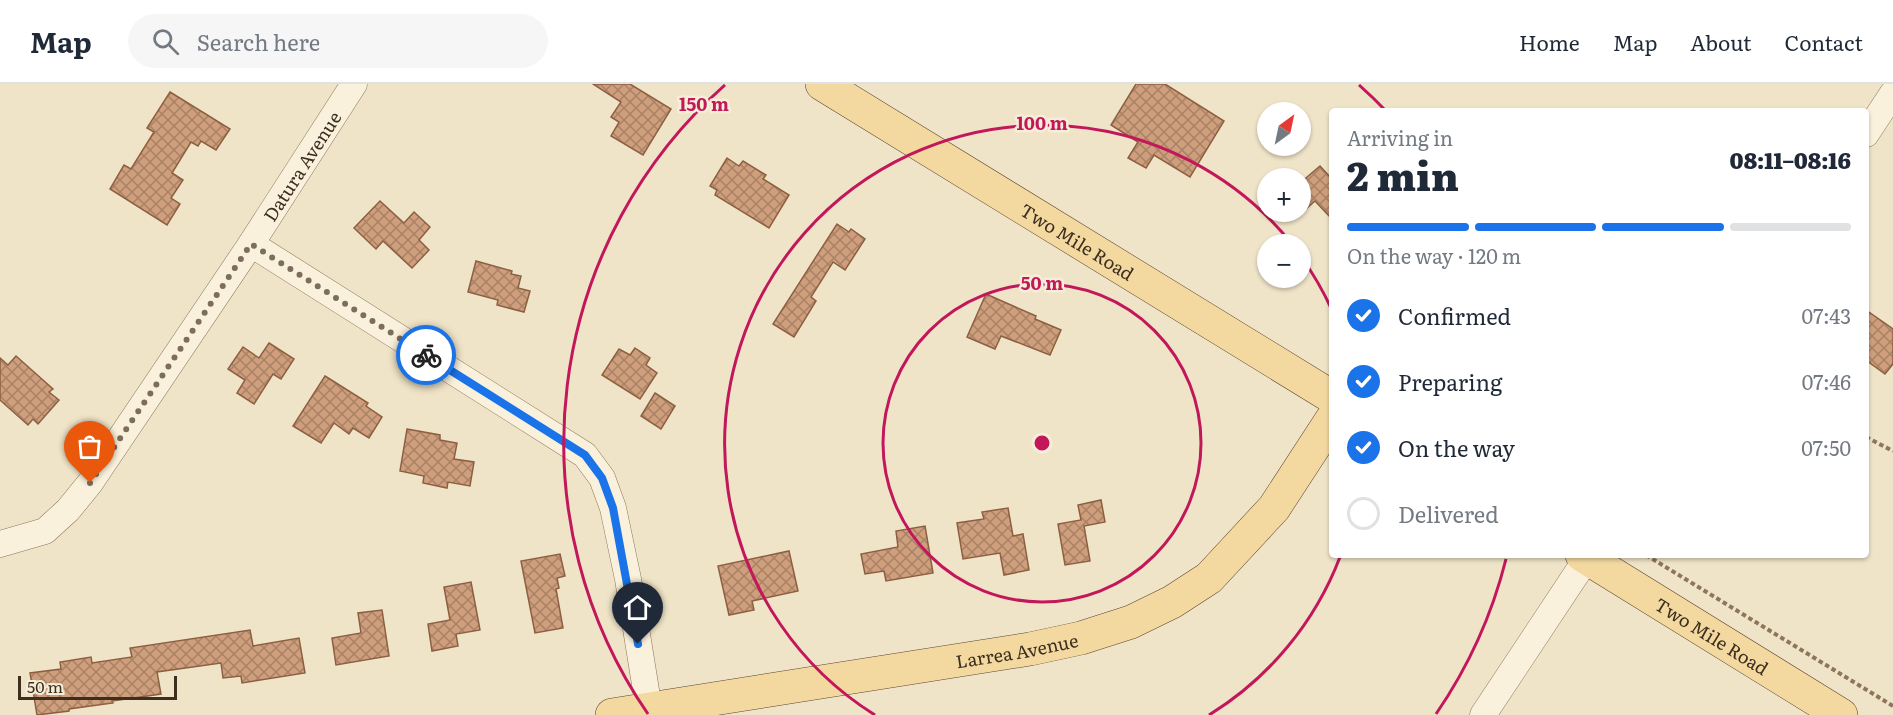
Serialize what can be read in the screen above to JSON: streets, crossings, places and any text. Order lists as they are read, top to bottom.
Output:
{
  "streets": {
    "main road": ["Two Mile Road", "Larrea Avenue"],
    "street": ["Datura Avenue"]
  },
  "scale_bar": "50 m",
  "north": "top right",
  "page": {
    "header": "Map",
    "search": "Search here",
    "nav": [
      "Home",
      "Map",
      "About",
      "Contact"
    ],
    "map_buttons": ["+", "−"],
    "heading": ["2 min", "Arriving in", "08:11–08:16"],
    "bar": "On the way · 120 m",
    "list": [
      ["Confirmed", "07:43"],
      ["Preparing", "07:46"],
      ["On the way", "07:50"],
      "Delivered"
    ],
    "scale": "50 m"
  },
  "rings": ["150 m", "100 m", "50 m"]
}
